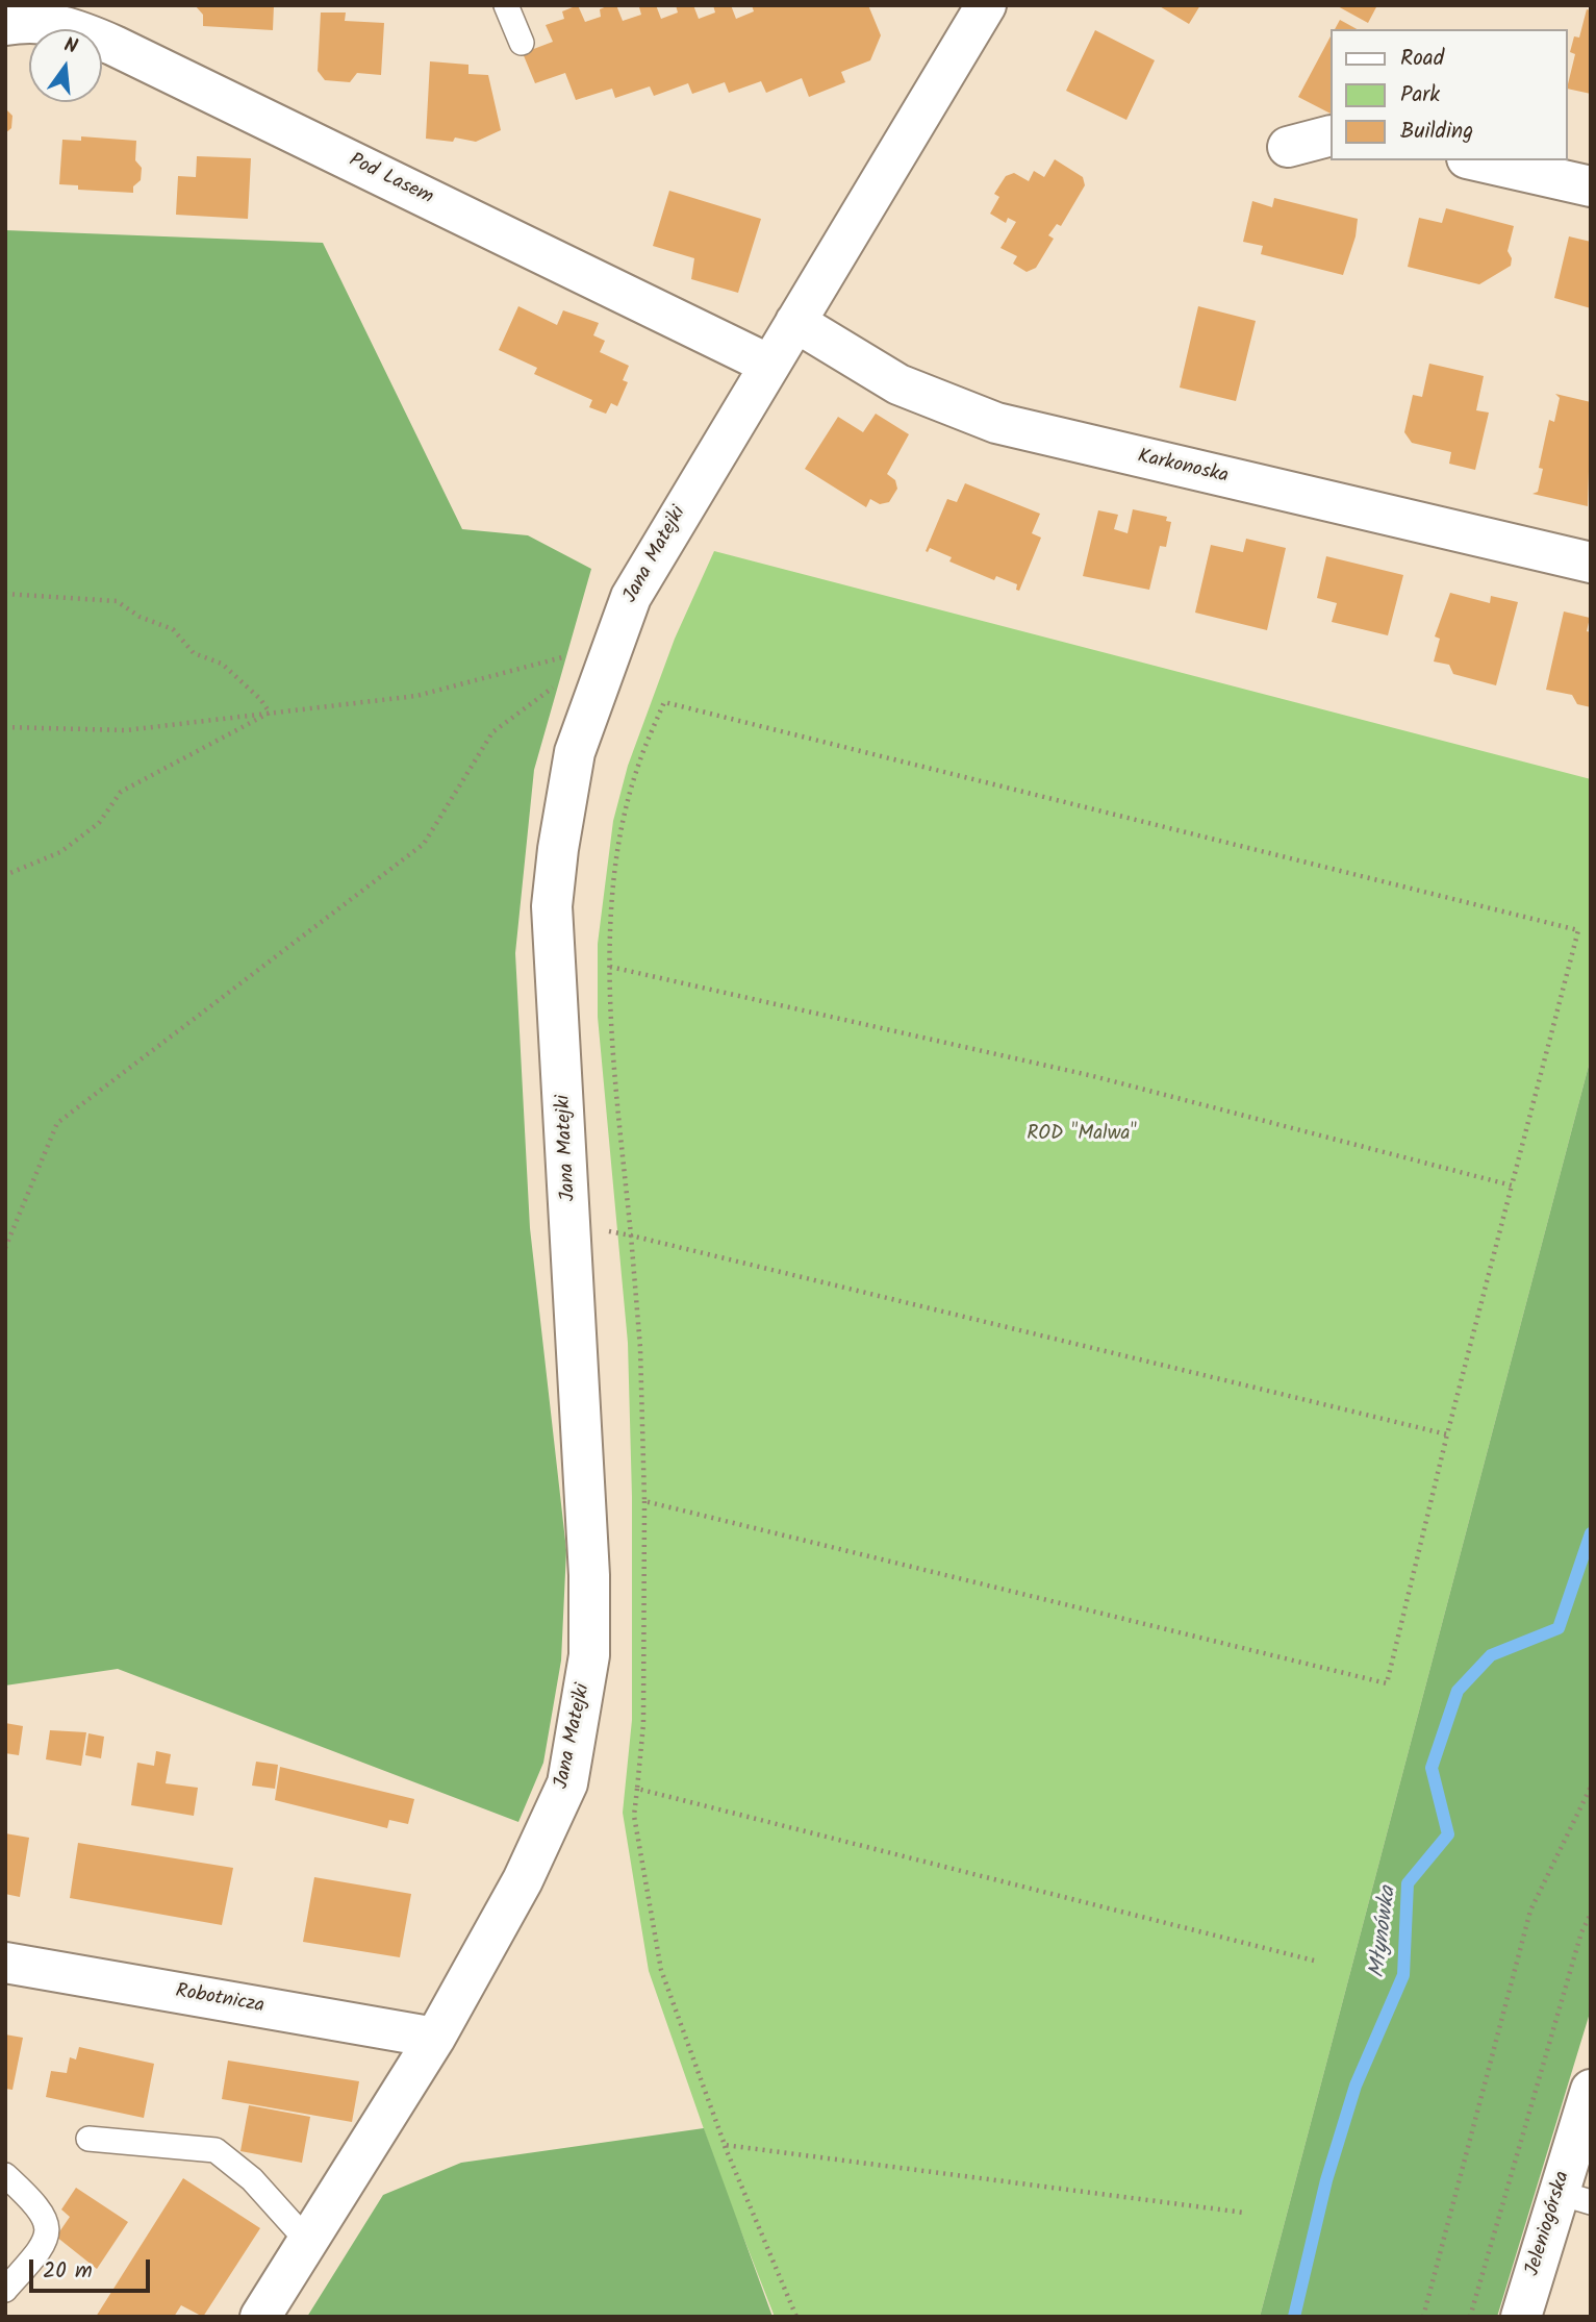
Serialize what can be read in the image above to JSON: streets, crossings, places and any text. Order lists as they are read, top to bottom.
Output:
{
  "streets": {
    "street": [
      "Pod Lasem",
      "Karkonoska",
      "Jana Matejki",
      "Robotnicza",
      "Jeleniogórska"
    ]
  },
  "crossings": [
    ["Pod Lasem", "Jana Matejki"],
    ["Karkonoska", "Jana Matejki"],
    ["Jana Matejki", "Robotnicza"]
  ],
  "water": ["Młynówka"],
  "parks": ["ROD \"Malwa\""],
  "legend": ["Road", "Park", "Building"],
  "scale_bar": "20 m",
  "north": "top"
}
